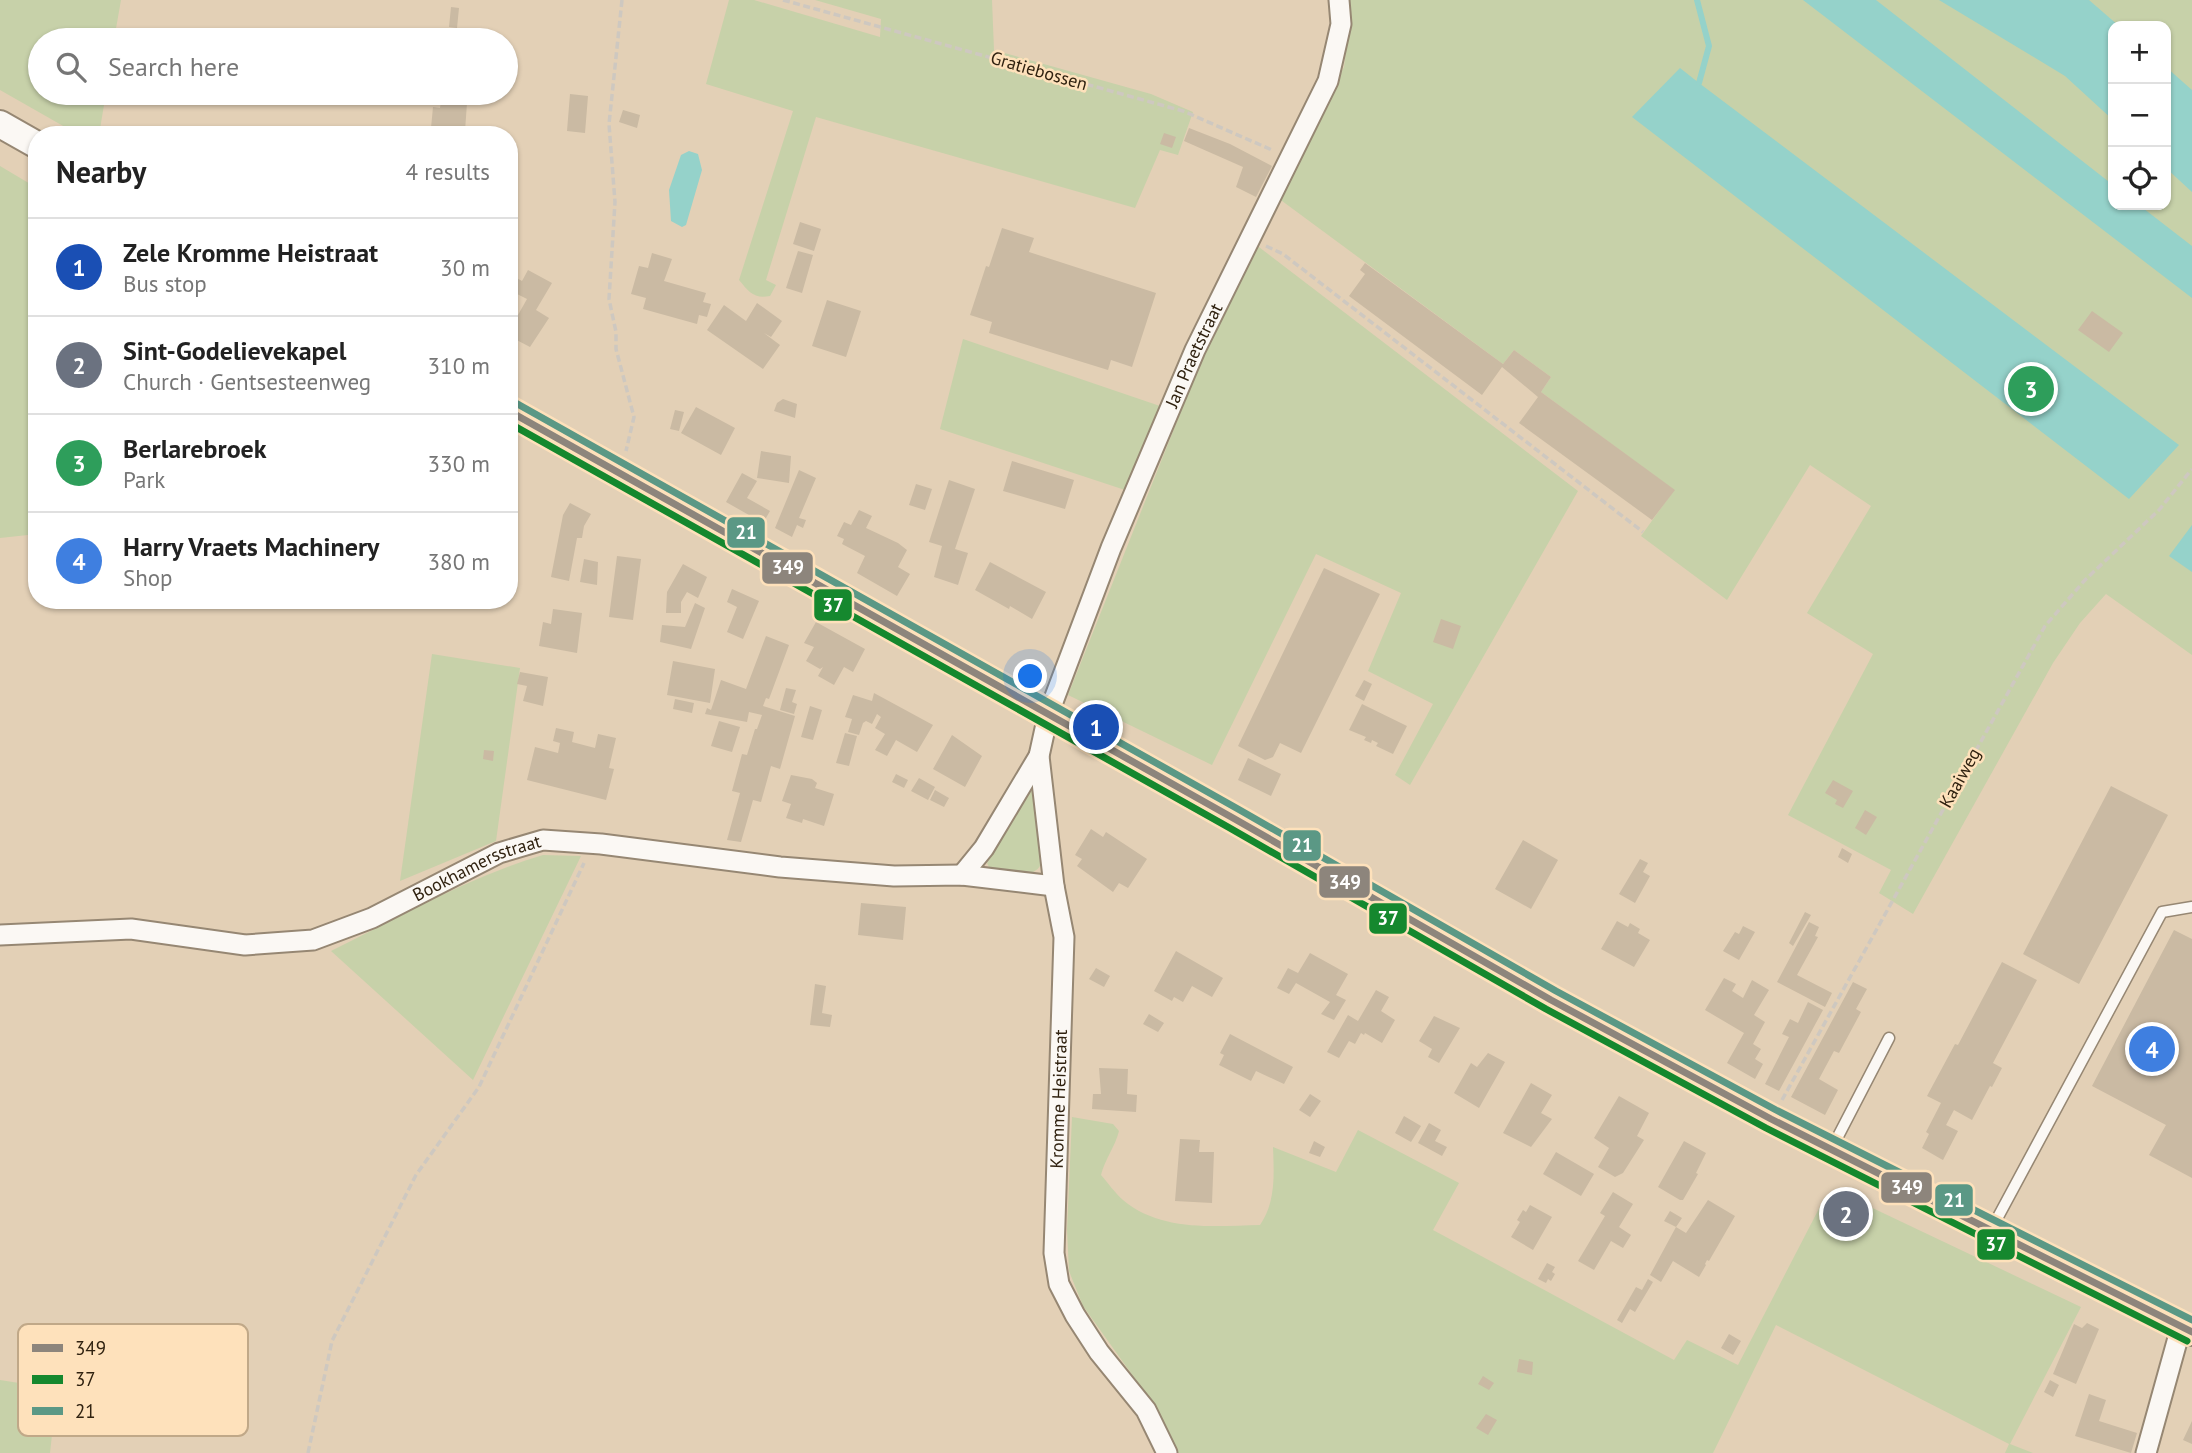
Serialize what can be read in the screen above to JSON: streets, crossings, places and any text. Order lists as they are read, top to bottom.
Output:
{
  "streets": {
    "street": ["Jan Praetstraat", "Bookhamersstraat", "Kromme Heistraat"],
    "path": ["Gratiebossen", "Kaaiweg"]
  },
  "crossings": [
    ["Gratiebossen", "Jan Praetstraat"],
    ["Jan Praetstraat", "Kromme Heistraat"],
    ["Bookhamersstraat", "Kromme Heistraat"]
  ],
  "lines": ["transit line 21", "transit line 349", "transit line 37"],
  "legend": ["349", "37", "21"],
  "page": {
    "map_buttons": ["+", "−"],
    "search": "Search here",
    "heading": ["Nearby", "4 results"],
    "list": [
      {
        "mark": "1",
        "name": "Zele Kromme Heistraat",
        "note": "Bus stop",
        "value": "30 m"
      },
      {
        "mark": "2",
        "name": "Sint-Godelievekapel",
        "note": "Church · Gentsesteenweg",
        "value": "310 m"
      },
      {
        "mark": "3",
        "name": "Berlarebroek",
        "note": "Park",
        "value": "330 m"
      },
      {
        "mark": "4",
        "name": "Harry Vraets Machinery",
        "note": "Shop",
        "value": "380 m"
      }
    ],
    "pins": [
      "3",
      "1",
      "4",
      "2"
    ]
  }
}
